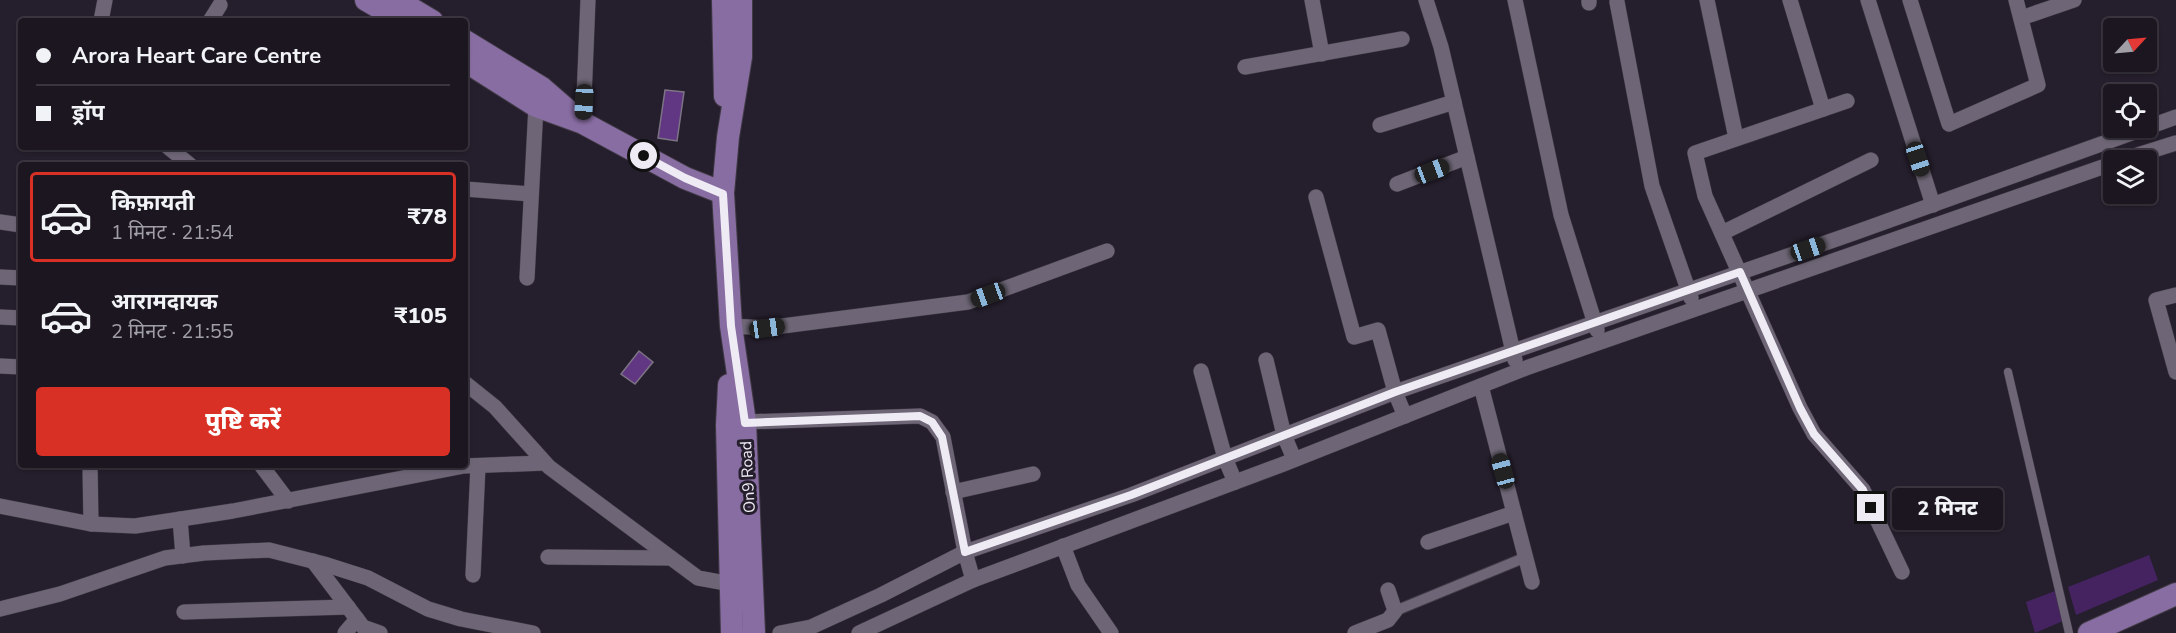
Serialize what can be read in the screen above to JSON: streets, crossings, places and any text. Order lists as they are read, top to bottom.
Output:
{
  "streets": {
    "main road": ["On9 Road"]
  },
  "north": "top right",
  "page": {
    "banner": ["Arora Heart Care Centre", "ड्रॉप"],
    "list": [
      {
        "name": "किफ़ायती",
        "note": "1 मिनट · 21:54",
        "value": "₹78"
      },
      {
        "name": "आरामदायक",
        "note": "2 मिनट · 21:55",
        "value": "₹105"
      }
    ],
    "buttons": "पुष्टि करें",
    "bubble": "2 मिनट"
  }
}
